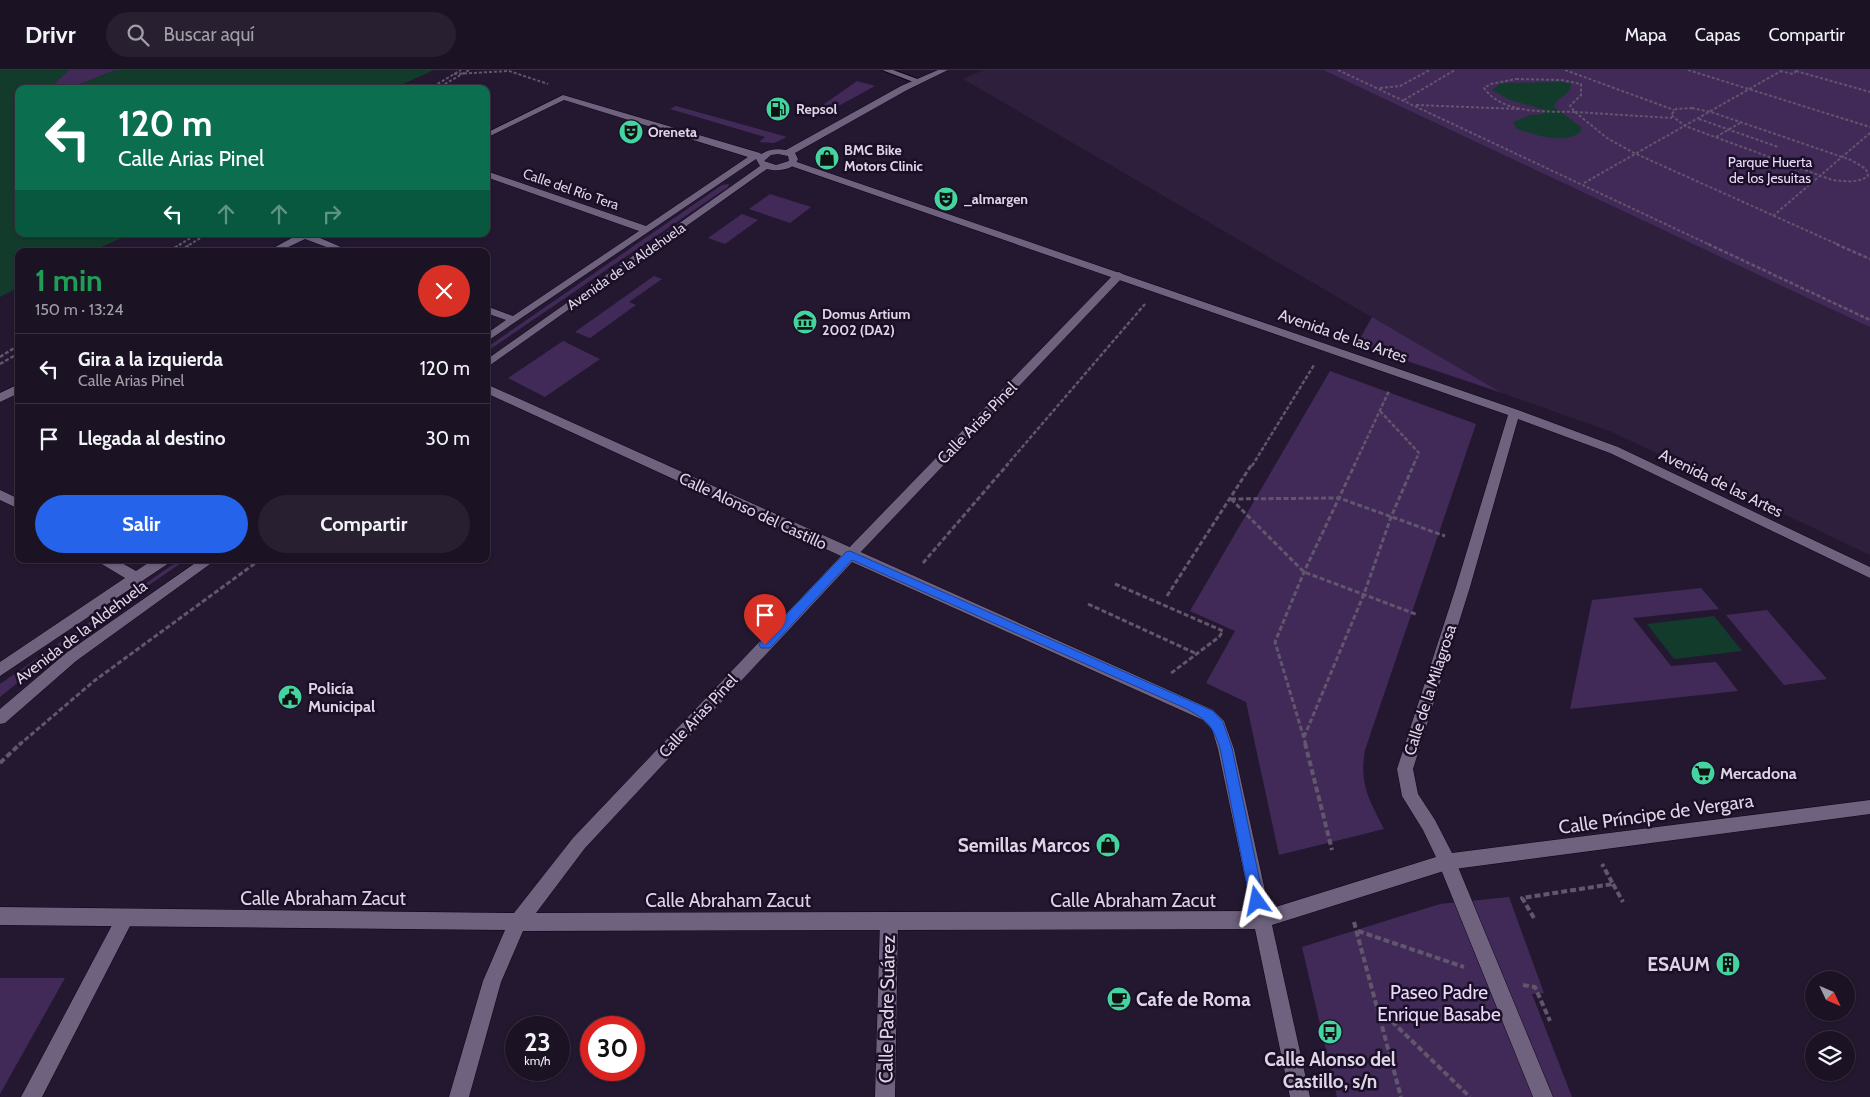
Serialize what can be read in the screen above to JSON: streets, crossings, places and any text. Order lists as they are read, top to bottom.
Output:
{
  "streets": {
    "main road": ["Avenida de la Aldehuela"],
    "street": [
      "Calle del Río Tera",
      "Avenida de las Artes",
      "Calle Arias Pinel",
      "Calle Alonso del Castillo",
      "Calle de la Milagrosa",
      "Calle Príncipe de Vergara",
      "Calle Abraham Zacut",
      "Calle Padre Suárez"
    ]
  },
  "crossings": [
    ["Calle del Río Tera", "Avenida de la Aldehuela"],
    ["Avenida de la Aldehuela", "Avenida de las Artes"],
    ["Avenida de las Artes", "Calle Arias Pinel"],
    ["Avenida de las Artes", "Calle de la Milagrosa"],
    ["Calle Arias Pinel", "Calle Alonso del Castillo"],
    ["Calle Arias Pinel", "Calle Abraham Zacut"],
    ["Calle Alonso del Castillo", "Calle Abraham Zacut"],
    ["Calle de la Milagrosa", "Calle Príncipe de Vergara"],
    ["Calle de la Milagrosa", "Calle Abraham Zacut"],
    ["Calle Príncipe de Vergara", "Calle Abraham Zacut"],
    ["Calle Abraham Zacut", "Calle Padre Suárez"]
  ],
  "parks": ["Parque Huerta de los Jesuitas", "Paseo Padre Enrique Basabe"],
  "places": {
    "fuel station": ["Repsol"],
    "theatre": ["Oreneta", "_almargen"],
    "shop": ["BMC Bike Motors Clinic", "Semillas Marcos"],
    "museum": ["Domus Artium 2002 (DA2)"],
    "public building": ["Policía Municipal"],
    "supermarket": ["Mercadona"],
    "building": ["ESAUM"],
    "cafe": ["Cafe de Roma"],
    "bus stop": ["Calle Alonso del Castillo, s/n"]
  },
  "north": "bottom right",
  "page": {
    "header": "Drivr",
    "search": "Buscar aquí",
    "nav": ["Mapa", "Capas", "Compartir"],
    "turn": ["120 m", "Calle Arias Pinel"],
    "heading": ["1 min", "150 m · 13:24"],
    "list": [
      {
        "name": "Gira a la izquierda",
        "note": "Calle Arias Pinel",
        "value": "120 m"
      },
      {
        "name": "Llegada al destino",
        "value": "30 m"
      }
    ],
    "buttons": ["Salir", "Compartir"],
    "speed": "23 km/h",
    "limit": "30"
  }
}
